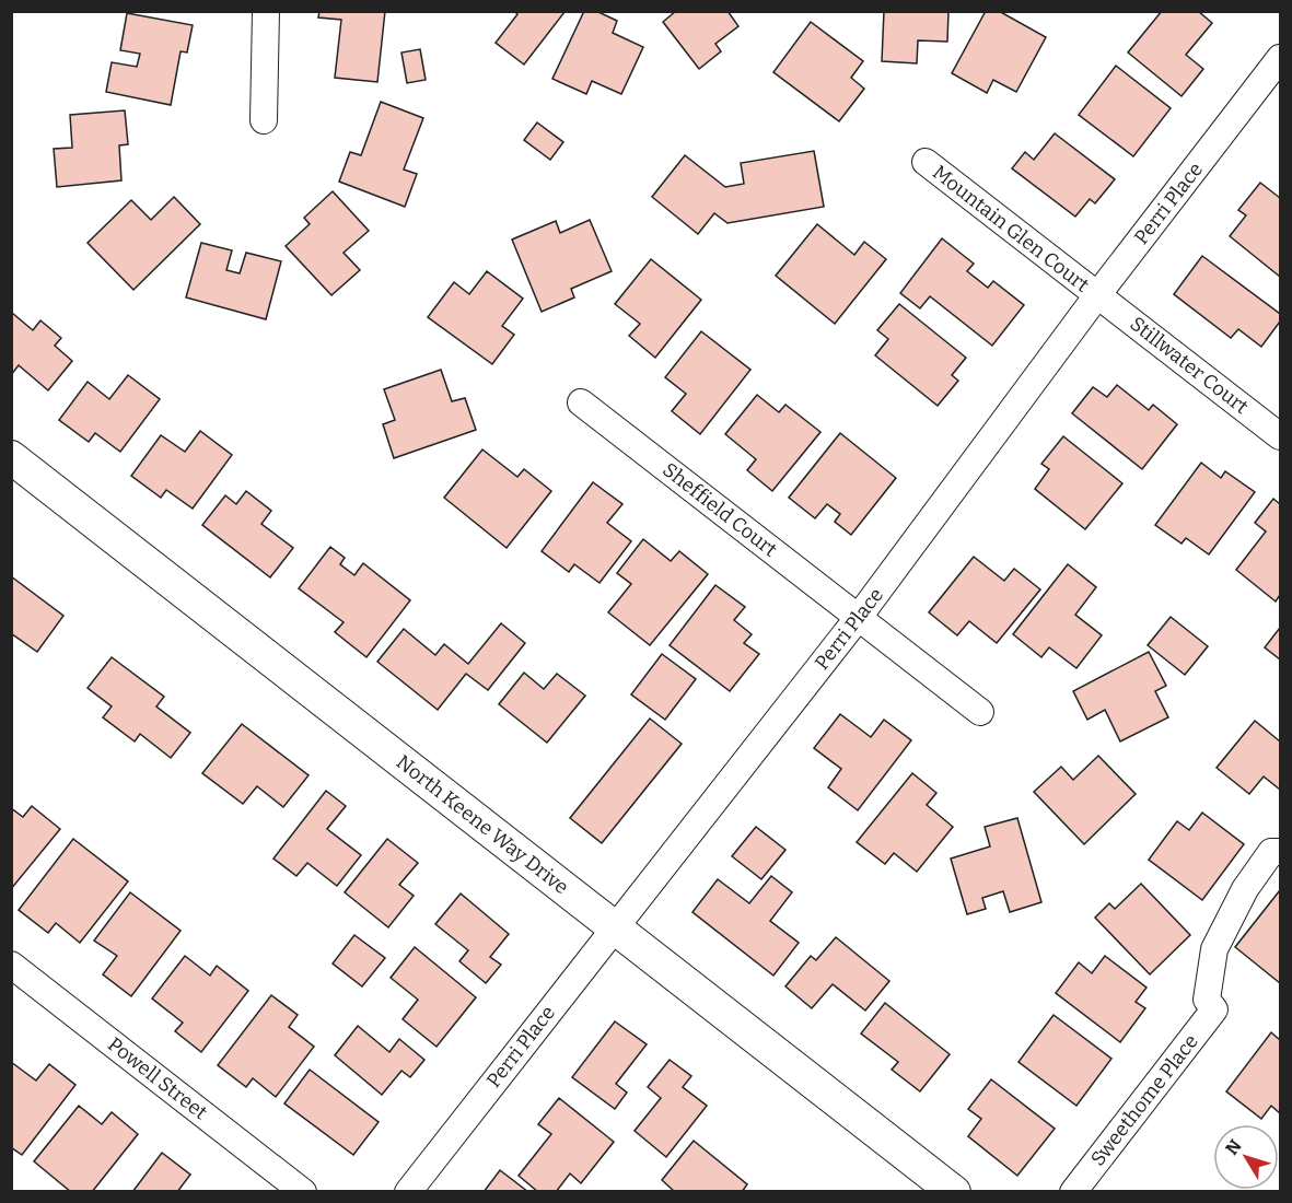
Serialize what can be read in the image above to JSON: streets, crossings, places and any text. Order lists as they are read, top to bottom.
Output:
{
  "streets": {
    "street": [
      "Perri Place",
      "Mountain Glen Court",
      "Stillwater Court",
      "Sheffield Court",
      "North Keene Way Drive",
      "Powell Street",
      "Sweethome Place"
    ]
  },
  "crossings": [
    ["Perri Place", "Mountain Glen Court"],
    ["Perri Place", "Stillwater Court"],
    ["Perri Place", "Sheffield Court"],
    ["Perri Place", "North Keene Way Drive"],
    ["Mountain Glen Court", "Stillwater Court"]
  ],
  "north": "top left"
}
